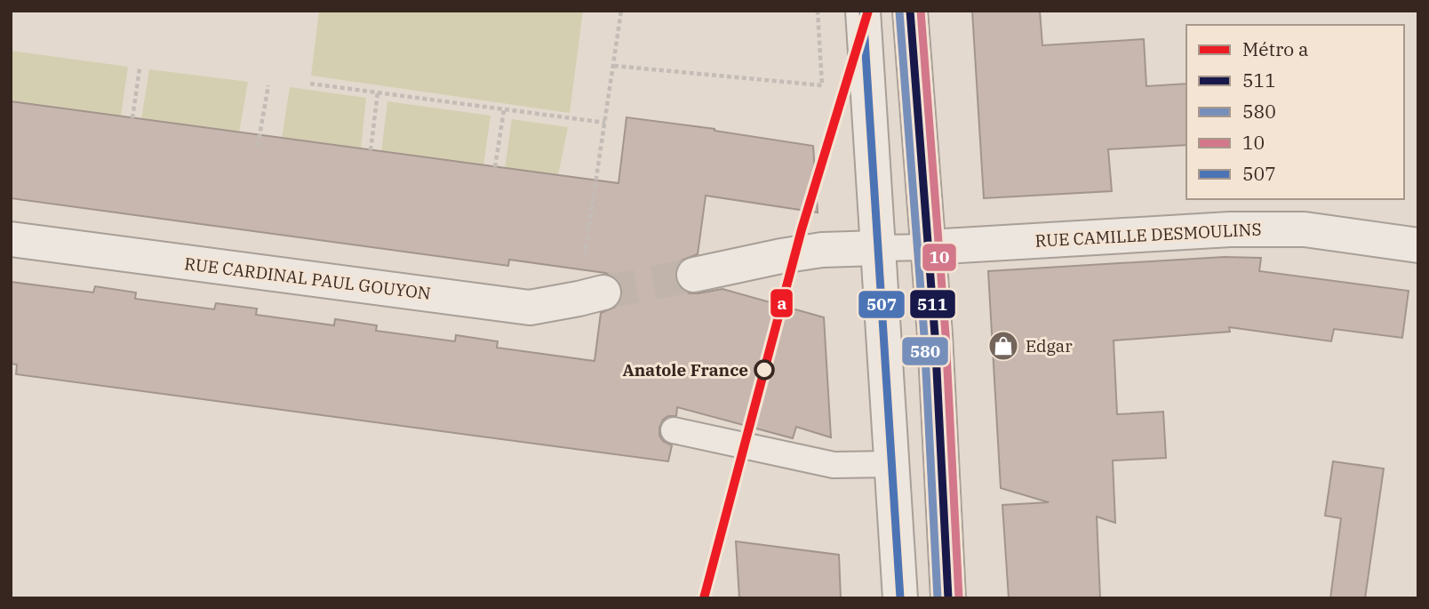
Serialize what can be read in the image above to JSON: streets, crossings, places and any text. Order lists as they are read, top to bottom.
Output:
{
  "streets": {
    "street": ["RUE CAMILLE DESMOULINS", "RUE CARDINAL PAUL GOUYON"]
  },
  "places": {
    "shop": ["Edgar"],
    "other": ["Anatole France"]
  },
  "lines": [
    "metro line a",
    "transit line 511",
    "transit line 10",
    "transit line 507",
    "transit line 580"
  ],
  "legend": [
    "Métro a",
    "511",
    "580",
    "10",
    "507"
  ]
}
